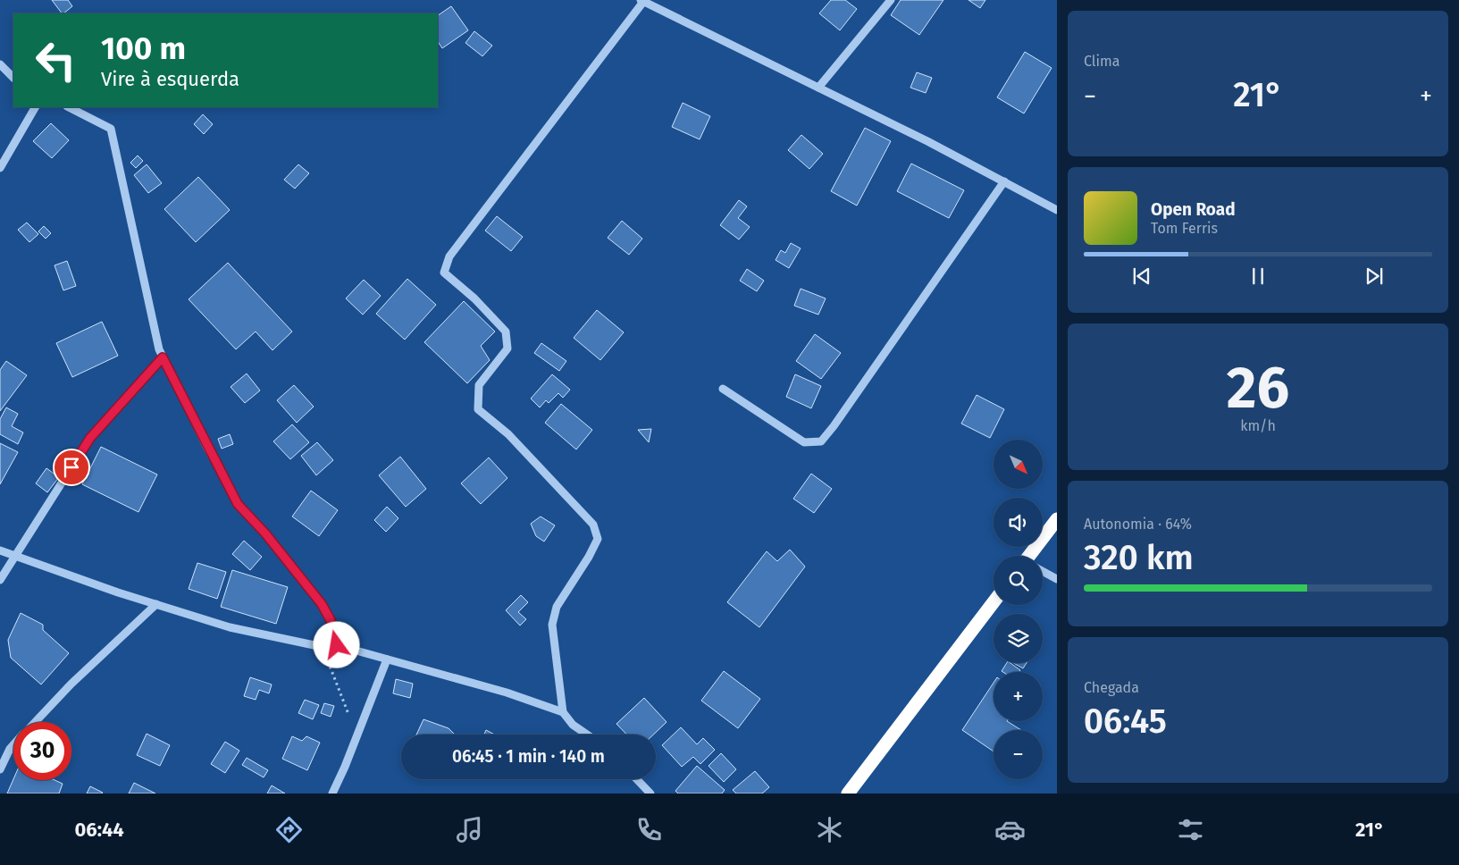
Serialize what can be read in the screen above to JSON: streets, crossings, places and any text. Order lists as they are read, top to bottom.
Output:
{
  "north": "bottom right",
  "page": {
    "tile": [
      "Clima",
      ["26", "km/h"],
      ["Autonomia · 64%", "320 km"],
      ["Chegada", "06:45"]
    ],
    "turn": ["100 m", "Vire à esquerda"],
    "heat": ["−", "21°", "+"],
    "song": ["Open Road", "Tom Ferris"],
    "map_buttons": ["+", "−"],
    "limit": "30",
    "trip": "06:45 · 1 min · 140 m",
    "tabs": ["06:44", "21°"]
  }
}
